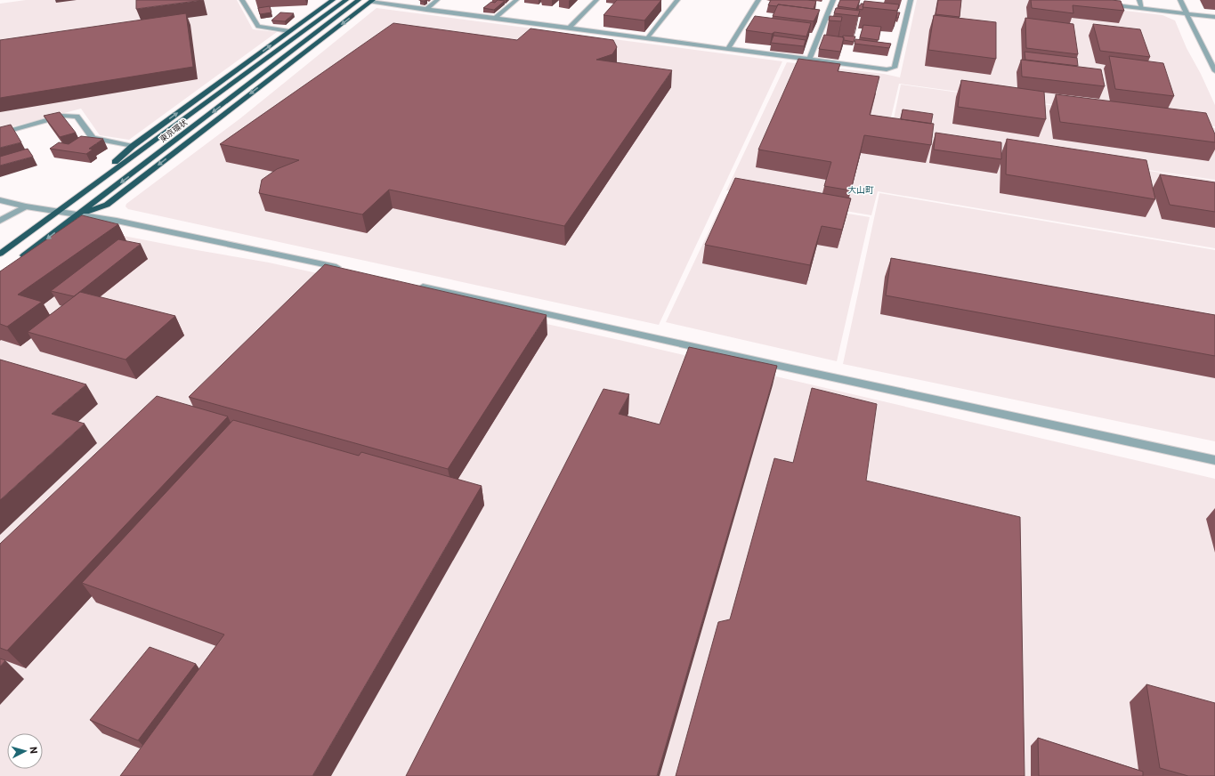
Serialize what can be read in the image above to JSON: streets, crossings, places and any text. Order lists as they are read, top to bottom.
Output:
{
  "streets": {
    "highway": ["東京環状"]
  },
  "districts": ["大山町"],
  "north": "right"
}
